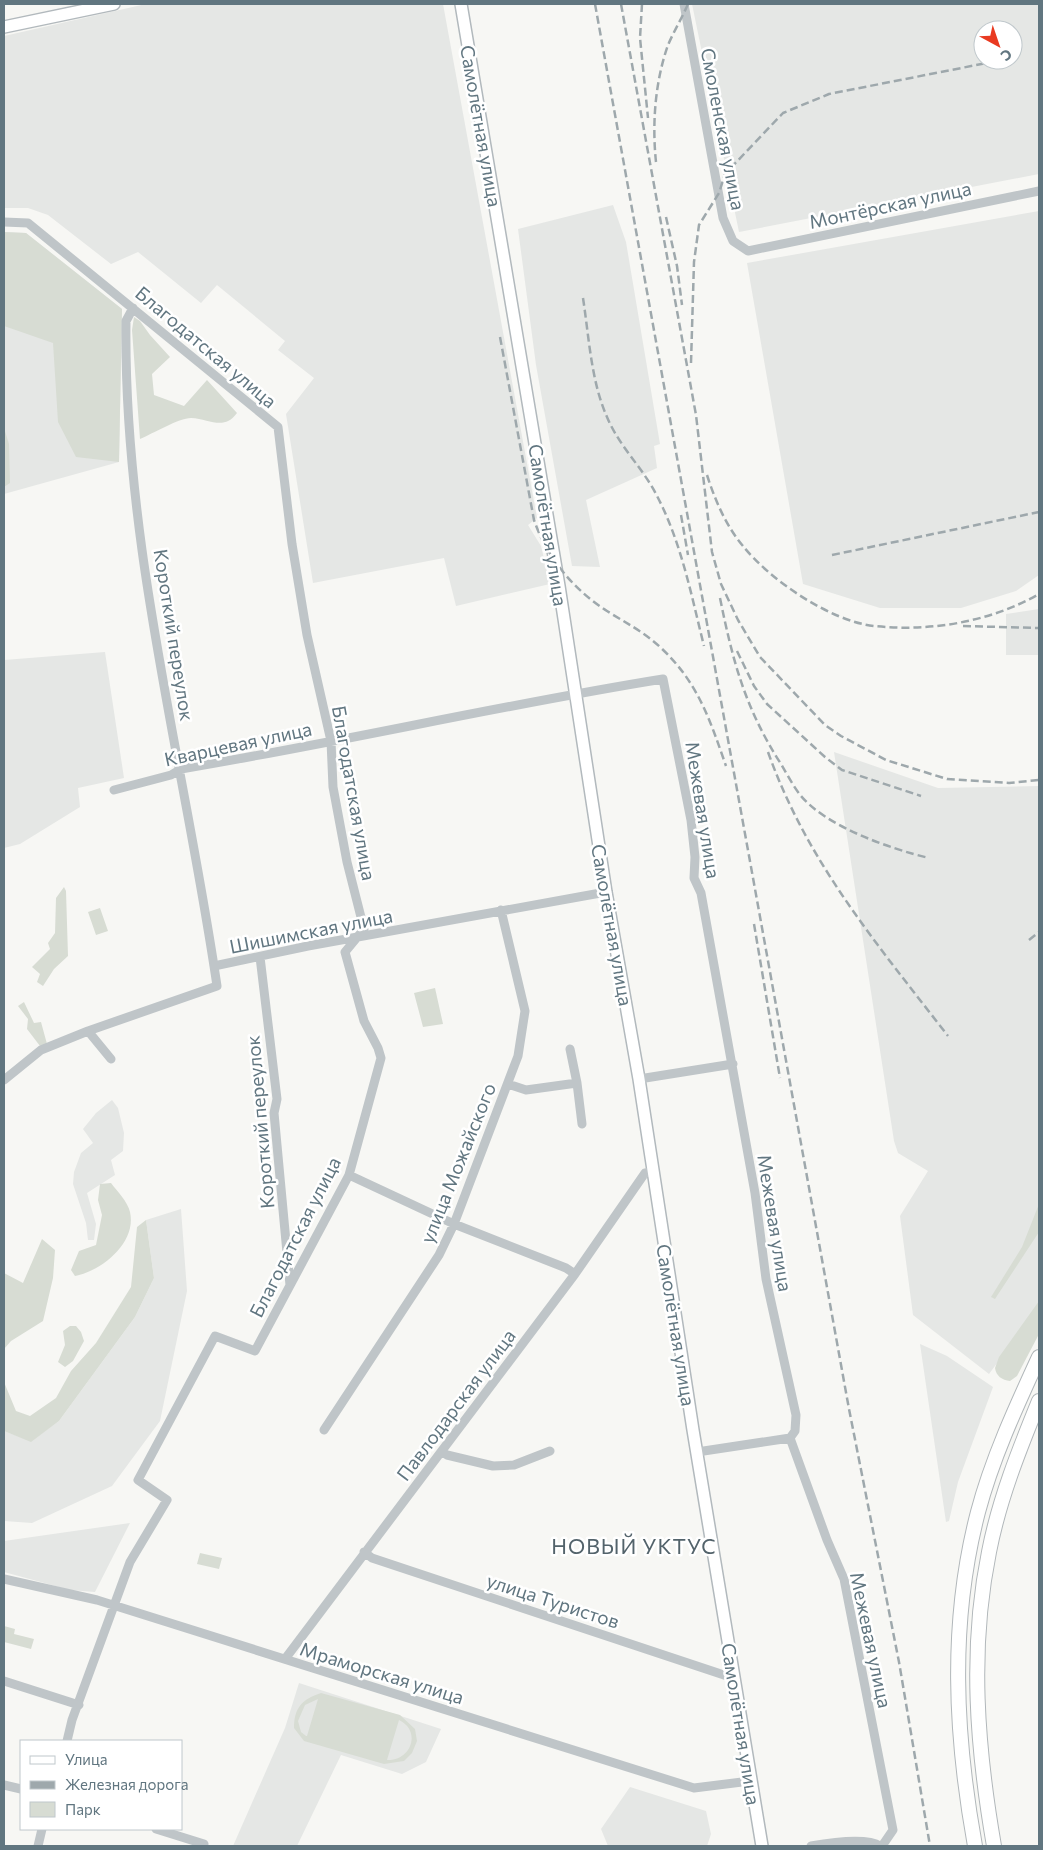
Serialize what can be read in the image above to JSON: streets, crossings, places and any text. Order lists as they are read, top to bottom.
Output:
{
  "streets": {
    "main road": ["Самолётная улица"],
    "street": [
      "Смоленская улица",
      "Монтёрская улица",
      "Благодатская улица",
      "Короткий переулок",
      "Кварцевая улица",
      "Межевая улица",
      "Шишимская улица",
      "улица Можайского",
      "Павлодарская улица",
      "улица Туристов",
      "Мраморская улица"
    ]
  },
  "crossings": [
    ["Самолётная улица", "Кварцевая улица"],
    ["Самолётная улица", "Межевая улица"],
    ["Самолётная улица", "Шишимская улица"],
    ["Самолётная улица", "Павлодарская улица"],
    ["Самолётная улица", "улица Туристов"],
    ["Самолётная улица", "Мраморская улица"],
    ["Смоленская улица", "Монтёрская улица"],
    ["Благодатская улица", "Короткий переулок"],
    ["Благодатская улица", "Кварцевая улица"],
    ["Благодатская улица", "Шишимская улица"],
    ["Благодатская улица", "Мраморская улица"],
    ["Короткий переулок", "Кварцевая улица"],
    ["Короткий переулок", "Шишимская улица"],
    ["Кварцевая улица", "Межевая улица"],
    ["Шишимская улица", "улица Можайского"],
    ["Павлодарская улица", "улица Туристов"],
    ["Павлодарская улица", "Мраморская улица"]
  ],
  "districts": ["НОВЫЙ УКТУС"],
  "legend": ["Улица", "Железная дорога", "Парк"],
  "north": "bottom right"
}
